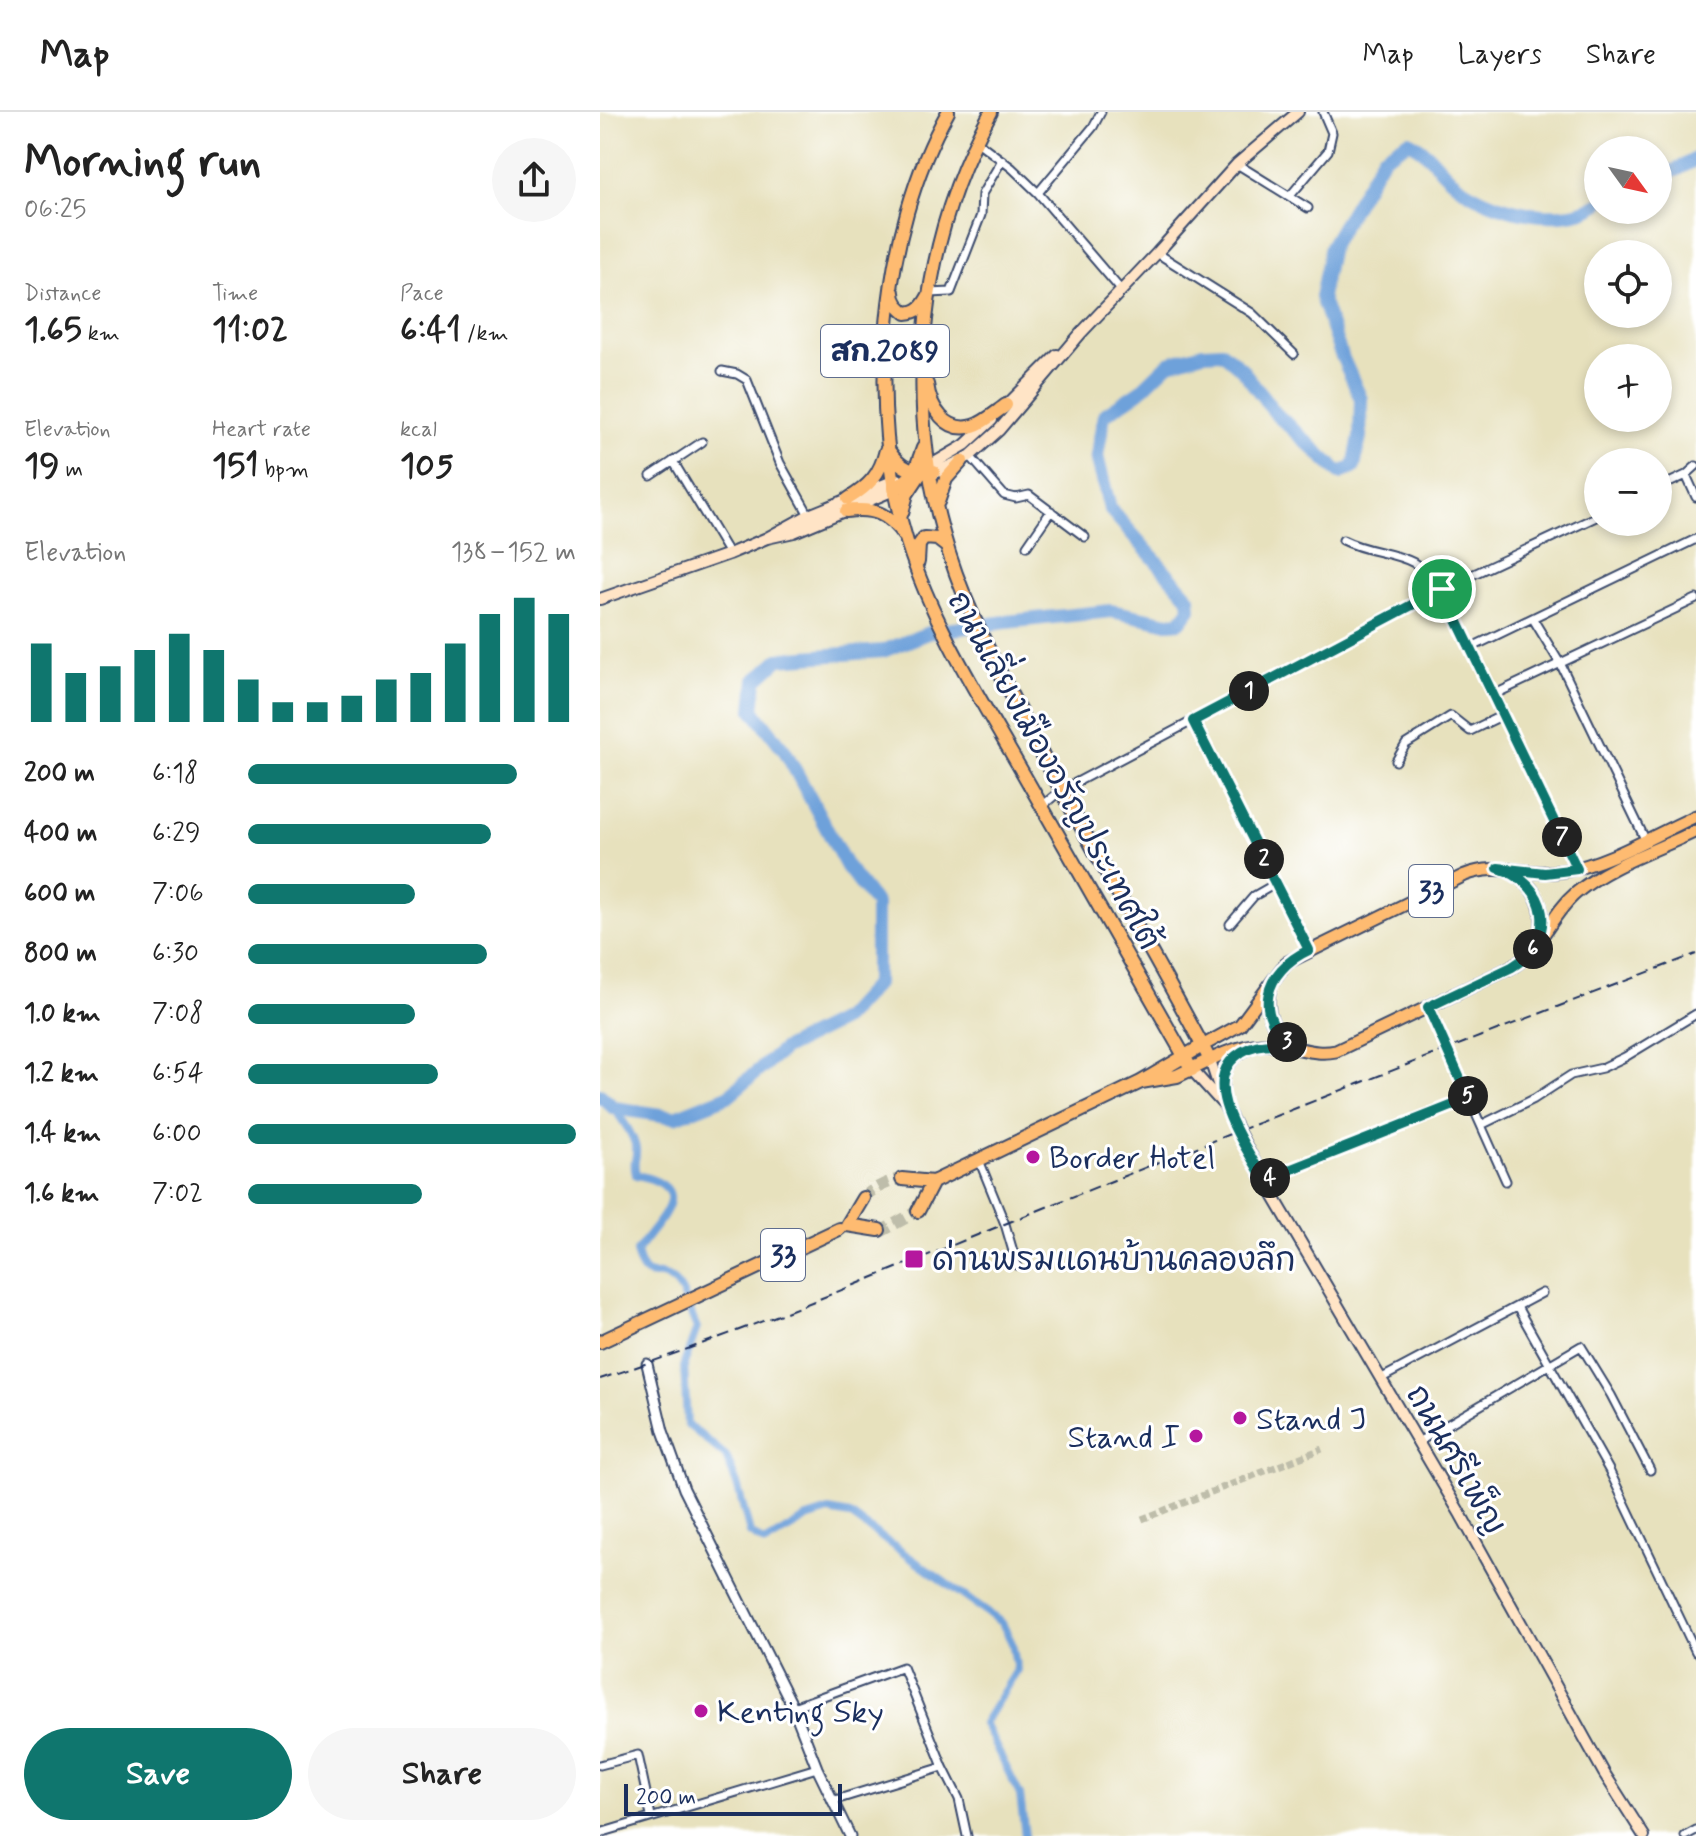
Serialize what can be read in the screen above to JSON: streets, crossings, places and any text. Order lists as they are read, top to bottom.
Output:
{
  "streets": {
    "highway": ["สก.2089", "ถนนเลี่ยงเมืองอรัญประเทศใต้", "33"],
    "main road": ["ถนนศรีเพ็ญ"]
  },
  "crossings": [
    ["ถนนเลี่ยงเมืองอรัญประเทศใต้", "33"],
    ["ถนนเลี่ยงเมืองอรัญประเทศใต้", "ถนนศรีเพ็ญ"]
  ],
  "places": {
    "other": [
      "Border Hotel",
      "Stand J",
      "Stand I",
      "Kenting Sky"
    ],
    "transit": ["ด่านพรมแดนบ้านคลองลึก"]
  },
  "scale_bar": "200 m",
  "north": "bottom right",
  "page": {
    "header": "Map",
    "nav": ["Map", "Layers", "Share"],
    "heading": ["Morning run", "06:25"],
    "map_buttons": ["+", "−"],
    "stats": [
      ["Distance", "1.65 km"],
      ["Time", "11:02"],
      ["Pace", "6:41 /km"],
      ["Elevation", "19 m"],
      ["Heart rate", "151 bpm"],
      ["kcal", "105"]
    ],
    "chart": ["Elevation", "138–152 m"],
    "pins": [
      "1",
      "7",
      "2",
      "6",
      "3",
      "5",
      "4"
    ],
    "list": [
      {
        "name": "200 m",
        "note": "6:18"
      },
      {
        "name": "400 m",
        "note": "6:29"
      },
      {
        "name": "600 m",
        "note": "7:06"
      },
      {
        "name": "800 m",
        "note": "6:30"
      },
      {
        "name": "1.0 km",
        "note": "7:08"
      },
      {
        "name": "1.2 km",
        "note": "6:54"
      },
      {
        "name": "1.4 km",
        "note": "6:00"
      },
      {
        "name": "1.6 km",
        "note": "7:02"
      }
    ],
    "buttons": ["Save", "Share"],
    "scale": "200 m"
  }
}
